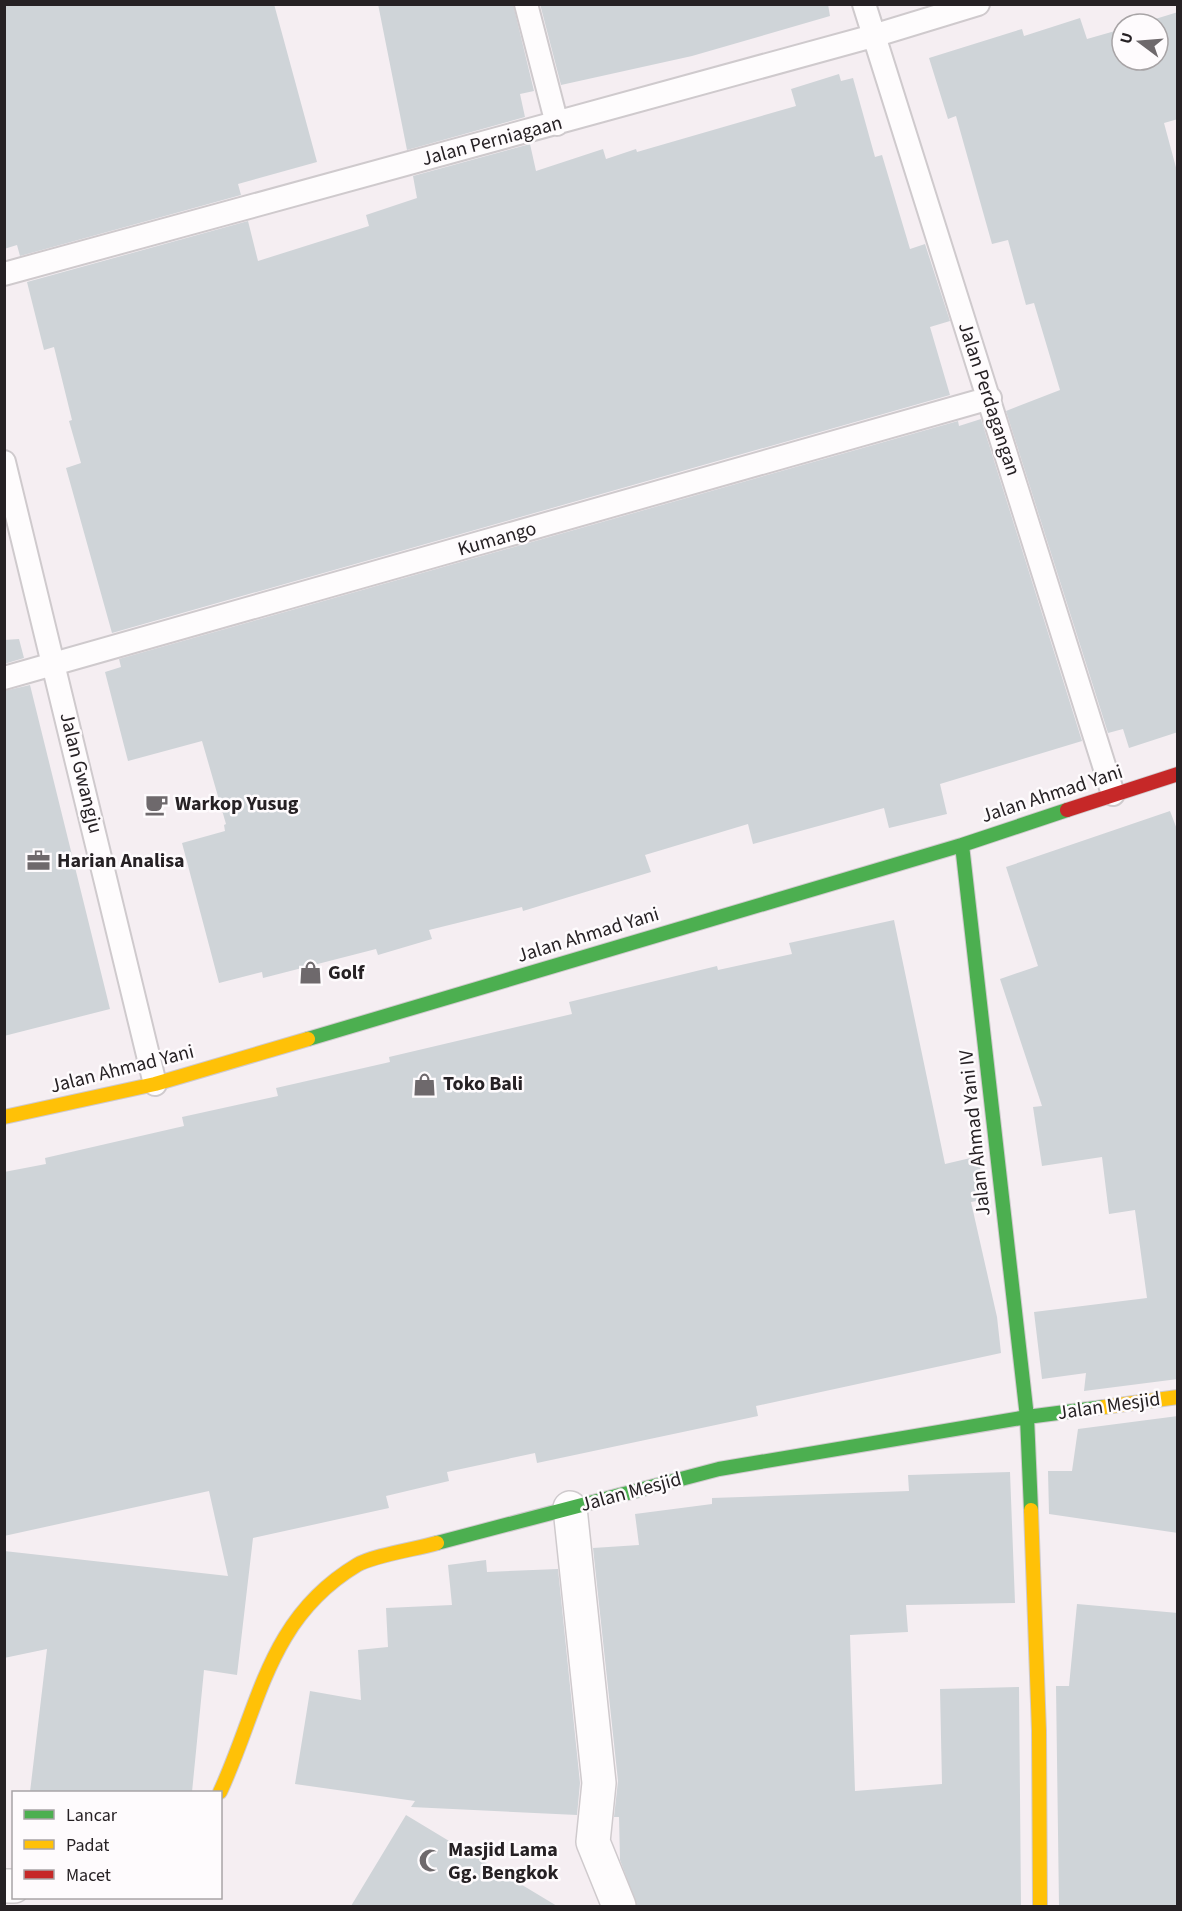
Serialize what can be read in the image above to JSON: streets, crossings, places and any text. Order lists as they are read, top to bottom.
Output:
{
  "streets": {
    "street": ["Jalan Ahmad Yani", "Jalan Ahmad Yani IV", "Jalan Mesjid"],
    "lane": [
      "Jalan Perniagaan",
      "Jalan Perdagangan",
      "Kumango",
      "Jalan Gwangju"
    ]
  },
  "crossings": [
    ["Jalan Perniagaan", "Jalan Perdagangan"],
    ["Jalan Perdagangan", "Kumango"],
    ["Jalan Perdagangan", "Jalan Ahmad Yani"],
    ["Kumango", "Jalan Gwangju"],
    ["Jalan Gwangju", "Jalan Ahmad Yani"],
    ["Jalan Ahmad Yani", "Jalan Ahmad Yani IV"],
    ["Jalan Ahmad Yani IV", "Jalan Mesjid"]
  ],
  "places": {
    "cafe": ["Warkop Yusug"],
    "office": ["Harian Analisa"],
    "shop": ["Golf", "Toko Bali"],
    "mosque": ["Masjid Lama Gg. Bengkok"]
  },
  "legend": ["Lancar", "Padat", "Macet"],
  "north": "left"
}
